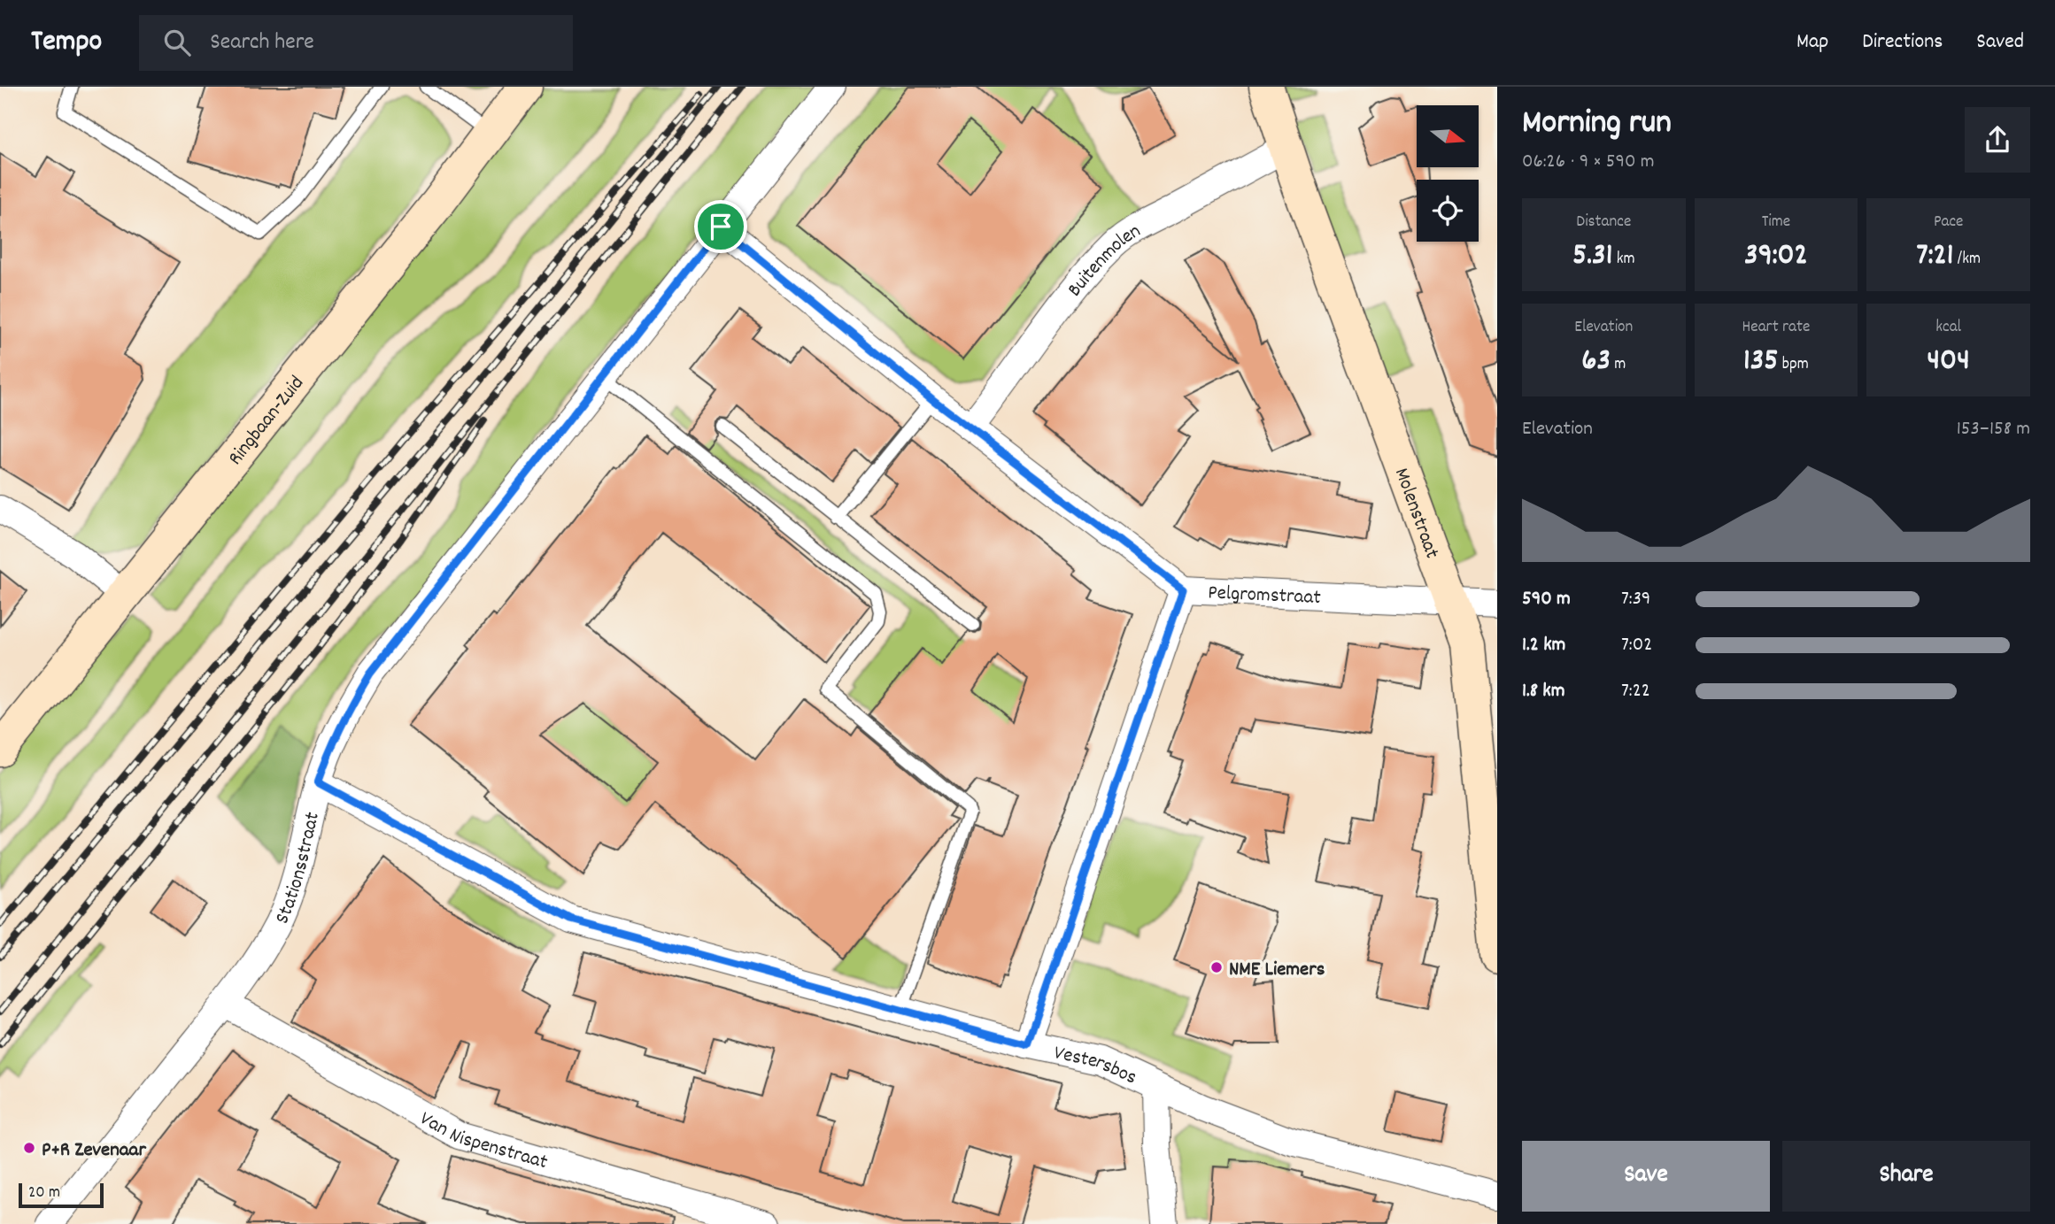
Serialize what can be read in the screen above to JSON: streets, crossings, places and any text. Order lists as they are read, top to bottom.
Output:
{
  "streets": {
    "street": [
      "Buitenmolen",
      "Ringbaan-Zuid",
      "Molenstraat",
      "Pelgromstraat",
      "Stationsstraat",
      "Vestersbos",
      "Van Nispenstraat"
    ]
  },
  "crossings": [
    ["Buitenmolen", "Molenstraat"],
    ["Buitenmolen", "Pelgromstraat"],
    ["Molenstraat", "Pelgromstraat"],
    ["Pelgromstraat", "Stationsstraat"],
    ["Stationsstraat", "Vestersbos"],
    ["Stationsstraat", "Van Nispenstraat"]
  ],
  "places": ["NME Liemers", "P+R Zevenaar"],
  "scale_bar": "20 m",
  "north": "right",
  "page": {
    "header": "Tempo",
    "search": "Search here",
    "nav": ["Map", "Directions", "Saved"],
    "heading": ["Morning run", "06:26 · 9 × 590 m"],
    "stats": [
      ["Distance", "5.31 km"],
      ["Time", "39:02"],
      ["Pace", "7:21 /km"],
      ["Elevation", "63 m"],
      ["Heart rate", "135 bpm"],
      ["kcal", "404"]
    ],
    "chart": ["Elevation", "153–158 m"],
    "list": [
      {
        "name": "590 m",
        "note": "7:39"
      },
      {
        "name": "1.2 km",
        "note": "7:02"
      },
      {
        "name": "1.8 km",
        "note": "7:22"
      }
    ],
    "buttons": ["Save", "Share"],
    "scale": "20 m"
  }
}
